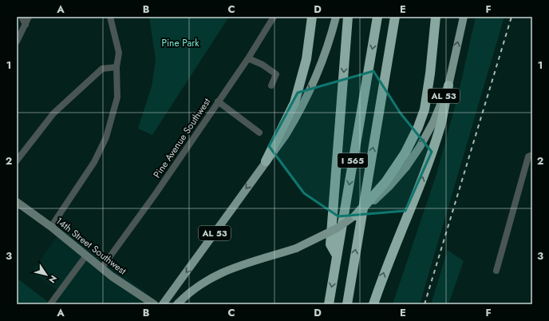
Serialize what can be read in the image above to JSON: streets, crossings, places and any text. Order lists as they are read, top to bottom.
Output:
{
  "streets": {
    "highway": ["I 565"],
    "main road": ["AL 53"],
    "street": ["Pine Avenue Southwest", "14th Street Southwest"]
  },
  "crossings": [
    ["Pine Avenue Southwest", "14th Street Southwest"]
  ],
  "parks": ["Pine Park"],
  "north": "bottom right",
  "grid": {
    "columns": [
      "A",
      "B",
      "C",
      "D",
      "E",
      "F"
    ],
    "rows": ["1", "2", "3"]
  }
}
